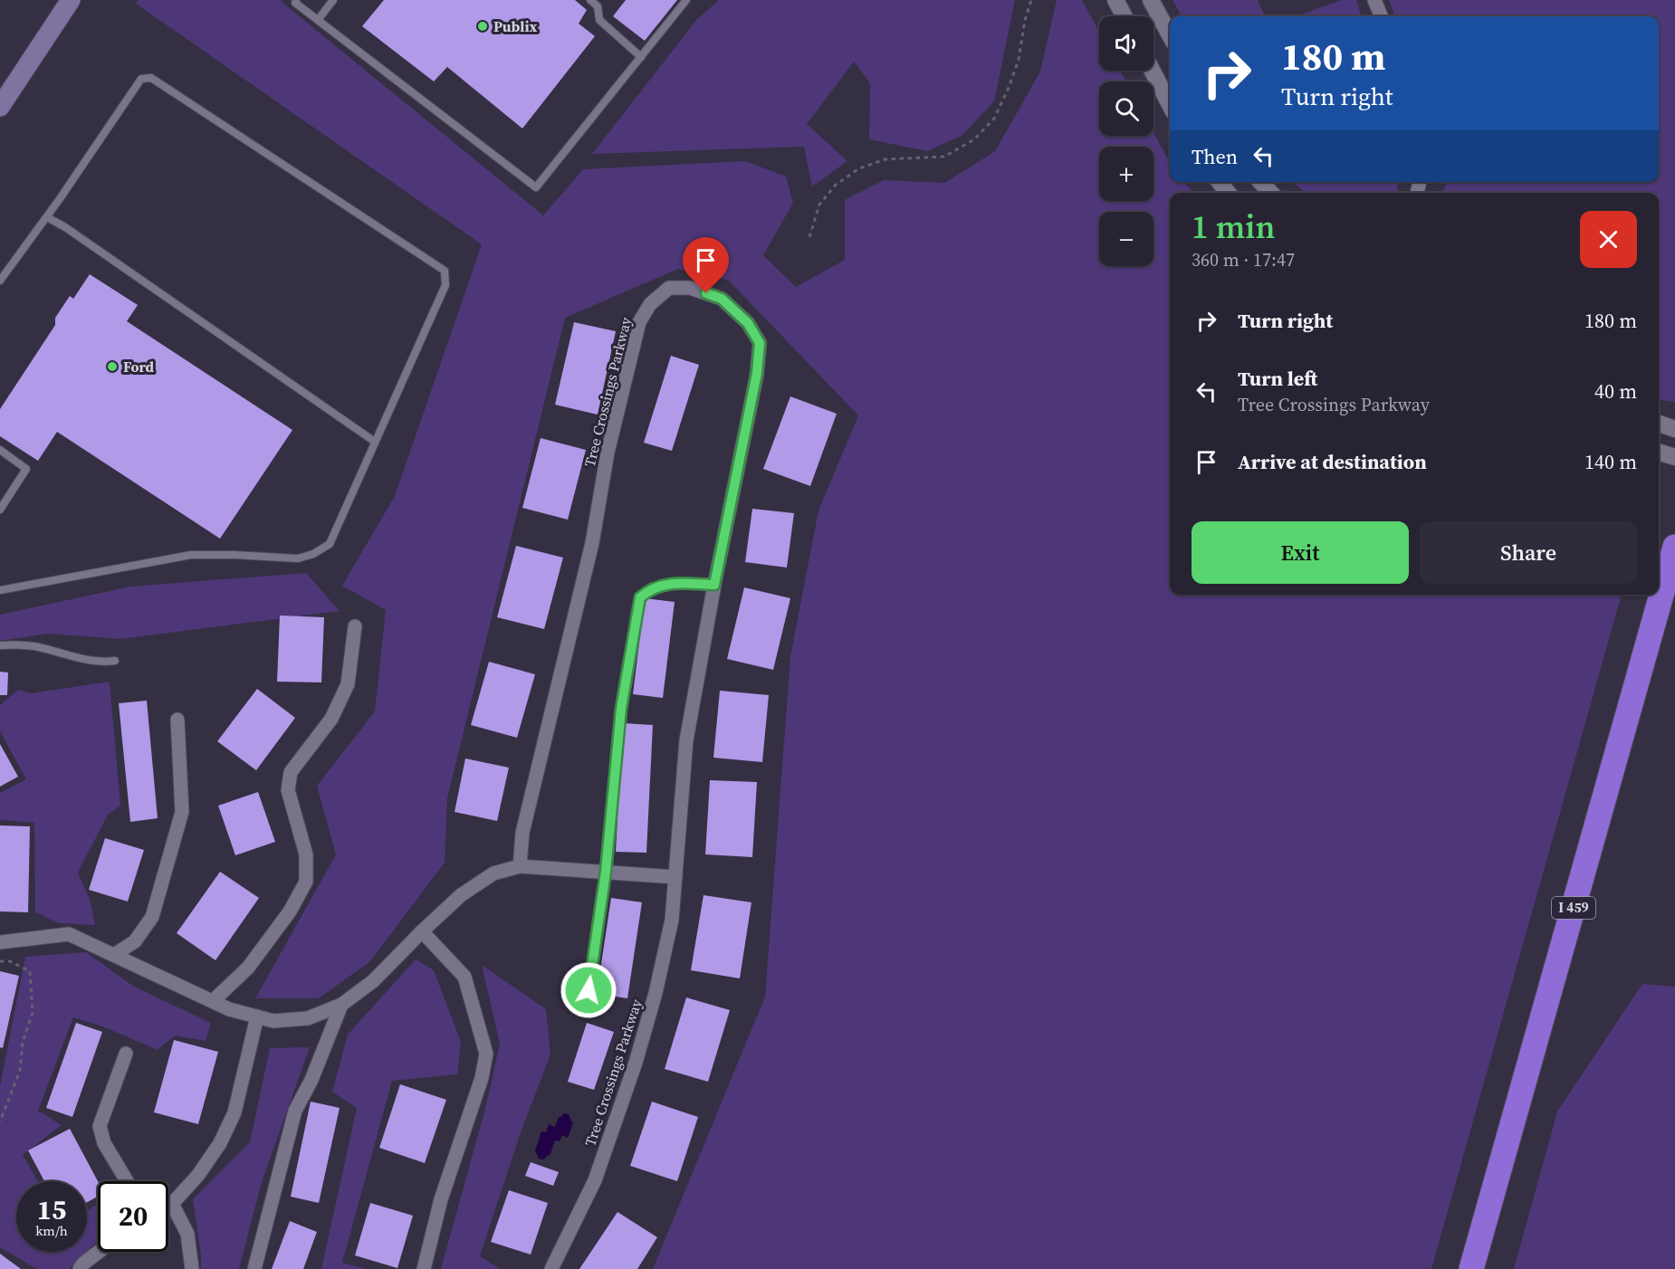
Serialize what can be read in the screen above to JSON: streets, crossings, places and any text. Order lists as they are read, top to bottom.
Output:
{
  "streets": {
    "highway": ["I 459"],
    "street": ["Tree Crossings Parkway"]
  },
  "places": ["Publix", "Ford"],
  "page": {
    "map_buttons": ["+", "−"],
    "turn": ["180 m", "Turn right"],
    "then": "Then",
    "heading": ["1 min", "360 m · 17:47"],
    "list": [
      {
        "name": "Turn right",
        "value": "180 m"
      },
      {
        "name": "Turn left",
        "note": "Tree Crossings Parkway",
        "value": "40 m"
      },
      {
        "name": "Arrive at destination",
        "value": "140 m"
      }
    ],
    "buttons": ["Exit", "Share"],
    "speed": "15 km/h",
    "limit": "20"
  }
}
